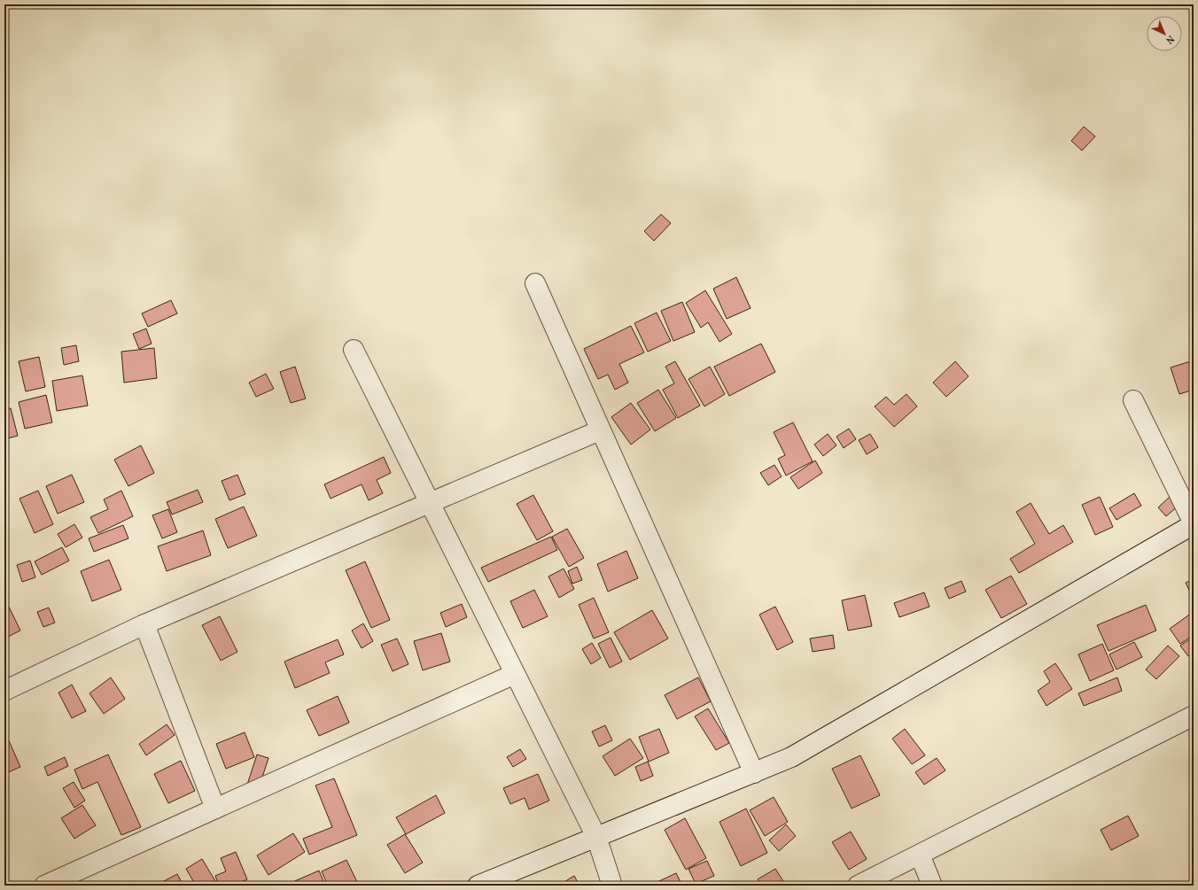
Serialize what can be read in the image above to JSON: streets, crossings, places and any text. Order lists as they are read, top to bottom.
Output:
{
  "north": "bottom right"
}
